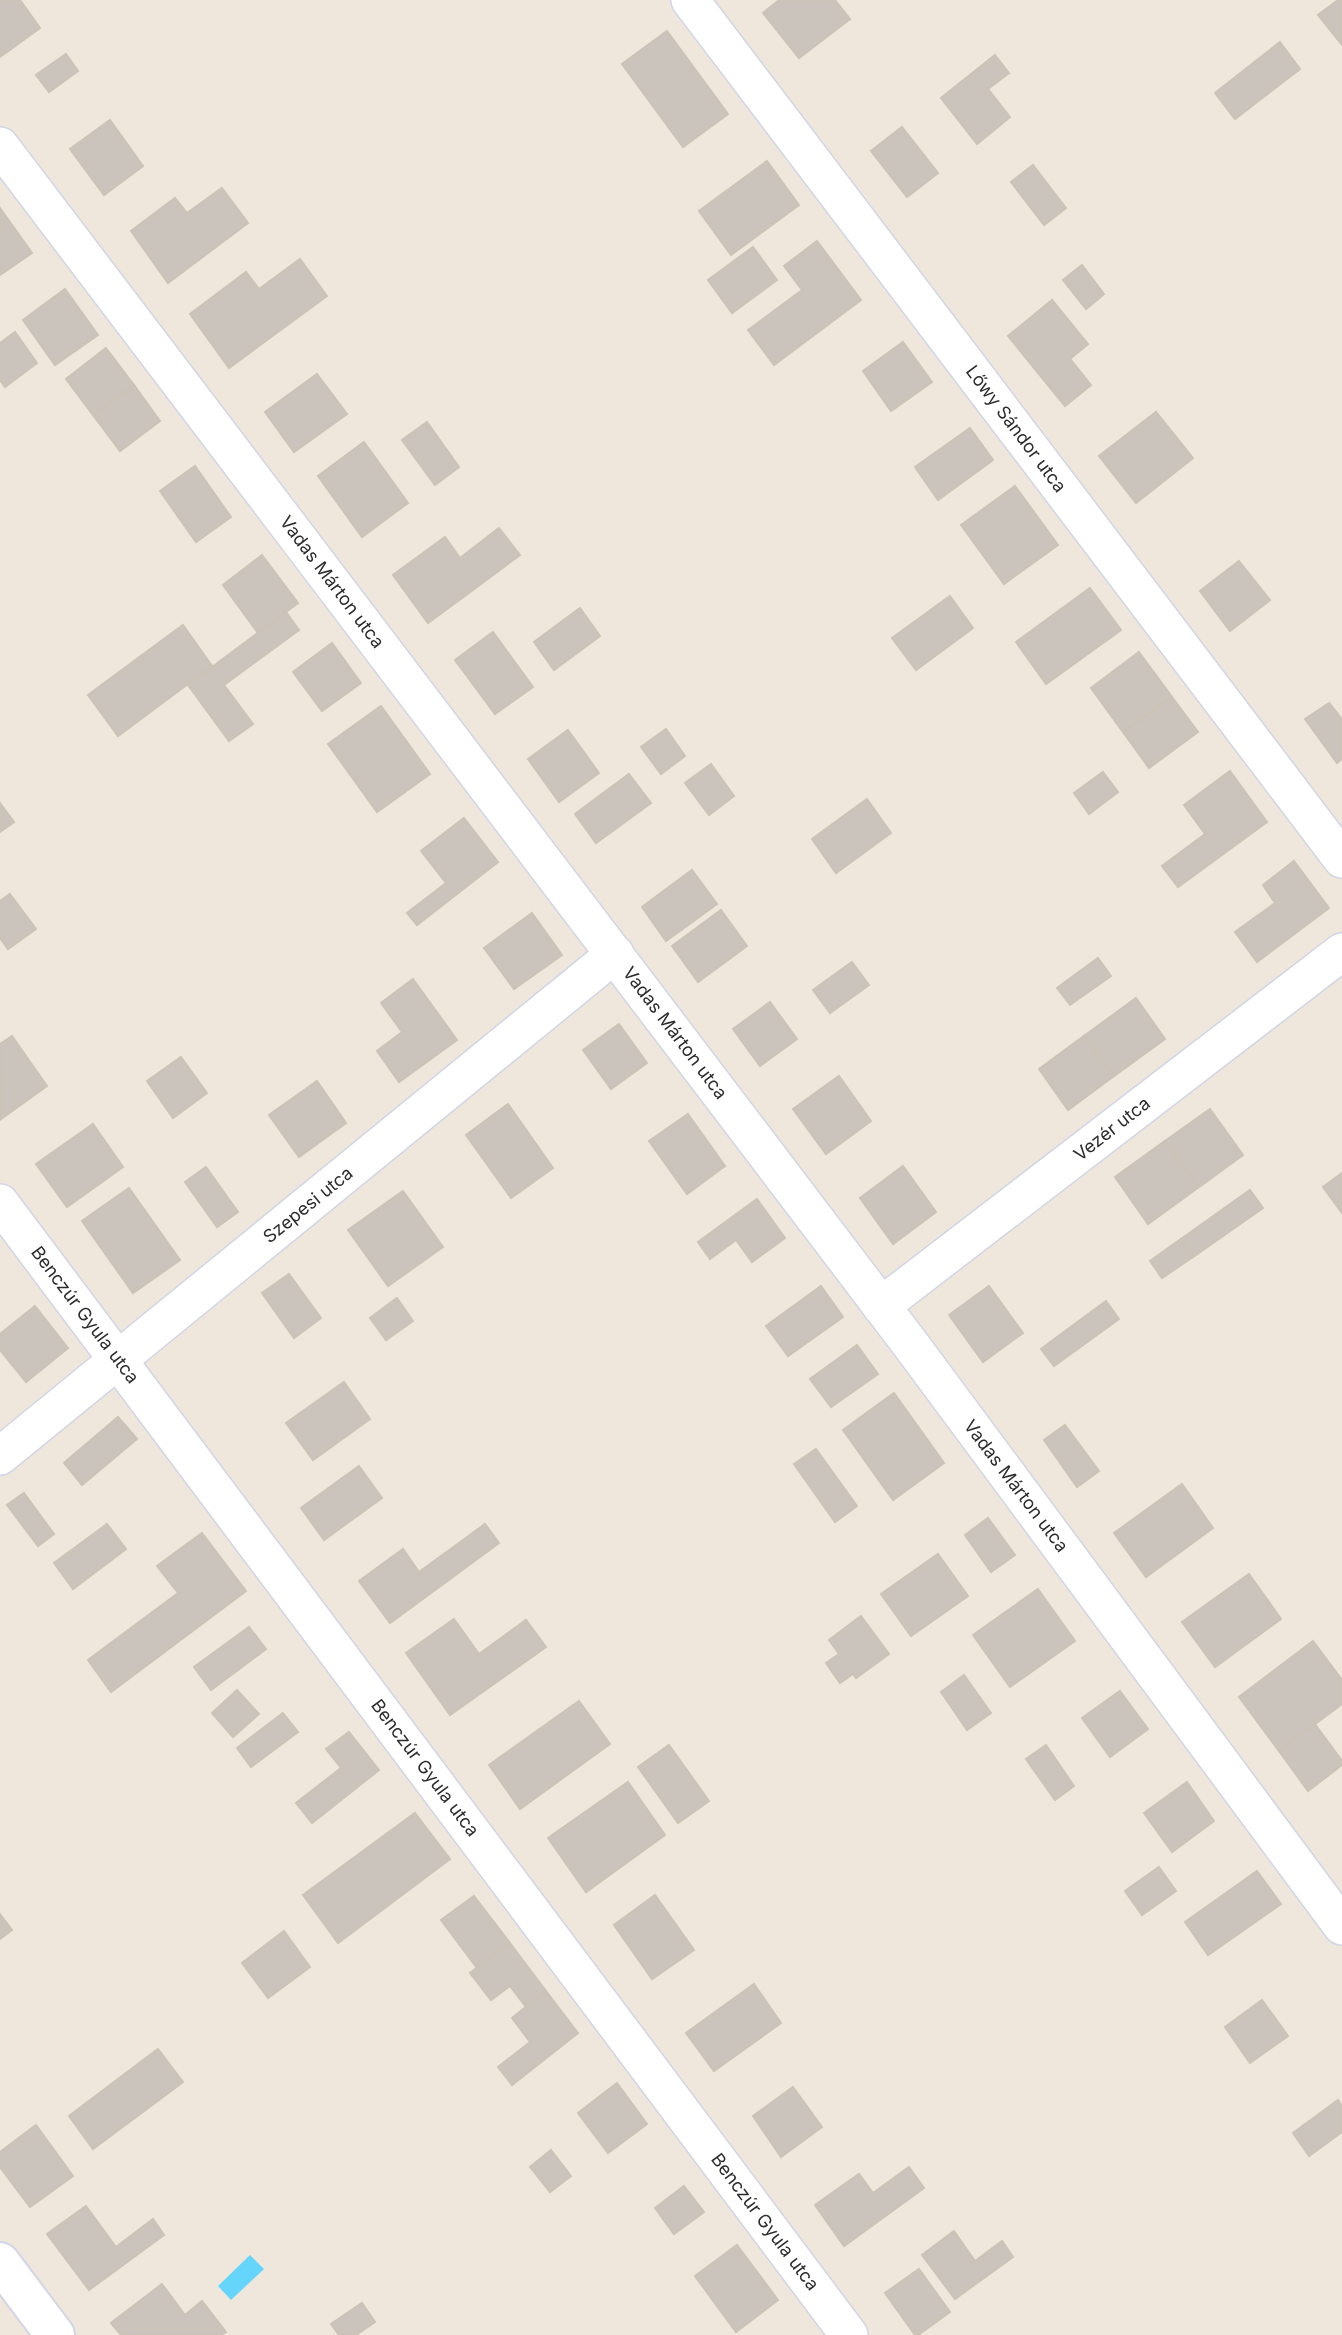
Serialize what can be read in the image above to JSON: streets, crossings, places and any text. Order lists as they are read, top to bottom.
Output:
{
  "streets": {
    "street": [
      "Lőwy Sándor utca",
      "Vadas Márton utca",
      "Vezér utca",
      "Szepesi utca",
      "Benczúr Gyula utca"
    ]
  },
  "crossings": [
    ["Vadas Márton utca", "Vezér utca"],
    ["Vadas Márton utca", "Szepesi utca"],
    ["Szepesi utca", "Benczúr Gyula utca"]
  ]
}
